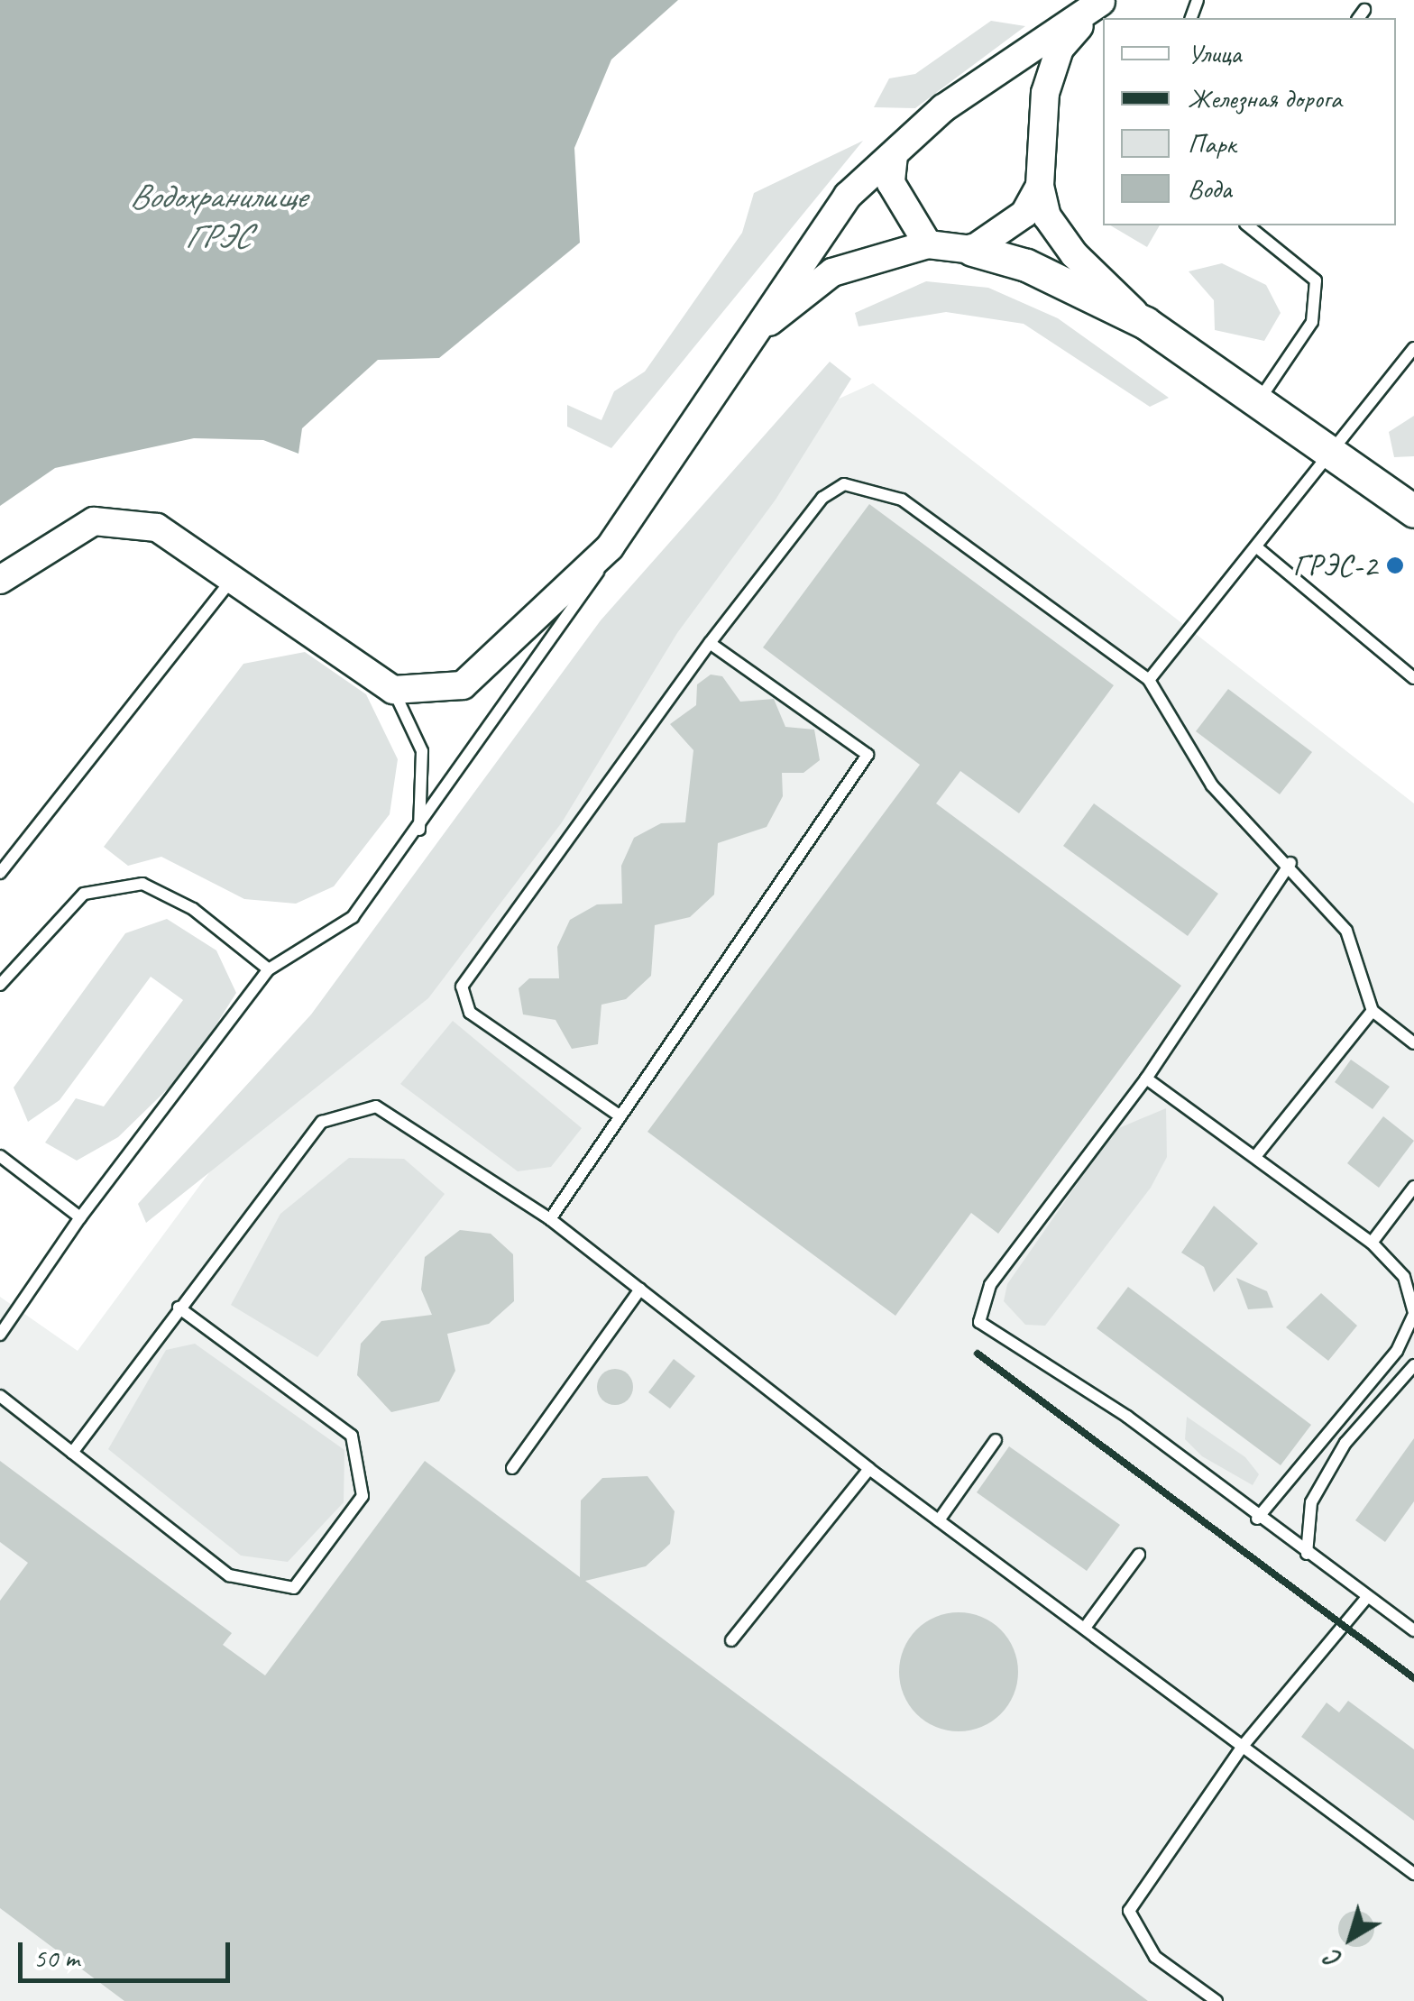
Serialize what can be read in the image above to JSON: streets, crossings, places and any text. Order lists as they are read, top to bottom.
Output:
{
  "water": ["Водохранилище ГРЭС"],
  "places": ["ГРЭС-2"],
  "legend": [
    "Улица",
    "Железная дорога",
    "Парк",
    "Вода"
  ],
  "scale_bar": "50 m",
  "north": "bottom left"
}
